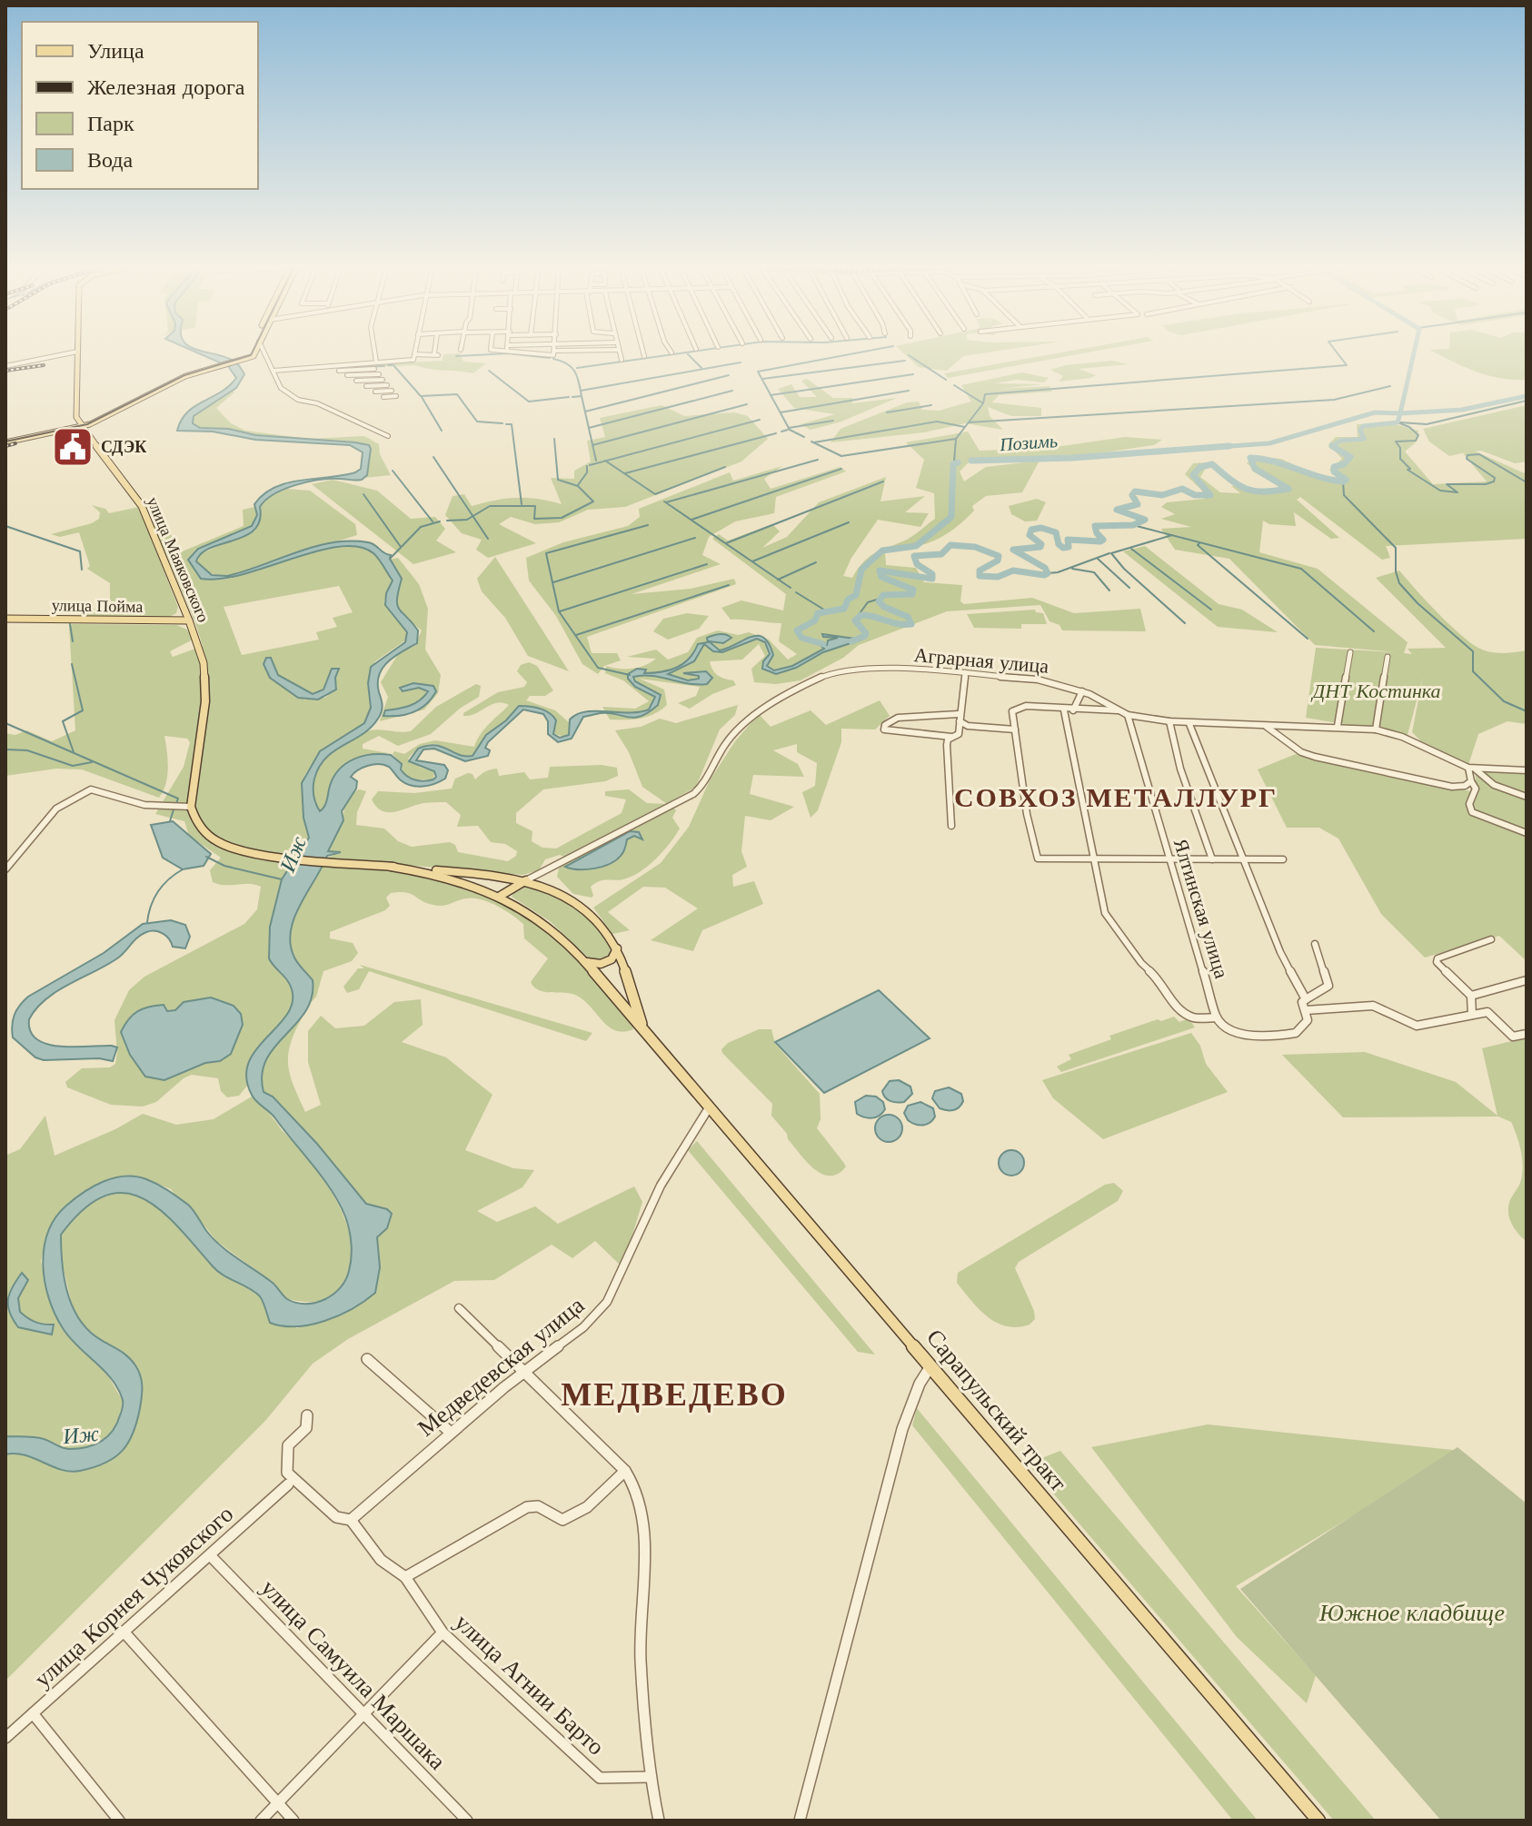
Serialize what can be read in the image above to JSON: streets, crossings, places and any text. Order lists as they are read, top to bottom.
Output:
{
  "streets": {
    "main road": ["улица Маяковского", "улица Пойма", "Сарапульский тракт"],
    "street": [
      "Аграрная улица",
      "Ялтинская улица",
      "Медведевская улица",
      "улица Корнея Чуковского",
      "улица Самуила Маршака",
      "улица Агнии Барто"
    ]
  },
  "crossings": [
    ["улица Маяковского", "улица Пойма"],
    ["улица Маяковского", "Сарапульский тракт"],
    ["Аграрная улица", "Ялтинская улица"],
    ["Аграрная улица", "Сарапульский тракт"],
    ["Медведевская улица", "Сарапульский тракт"],
    ["Медведевская улица", "улица Агнии Барто"],
    ["улица Корнея Чуковского", "улица Самуила Маршака"]
  ],
  "districts": ["СОВХОЗ МЕТАЛЛУРГ", "МЕДВЕДЕВО"],
  "water": ["Позимь", "Иж"],
  "parks": ["ДНТ Костинка", "Южное кладбище"],
  "places": {
    "public building": ["СДЭК"]
  },
  "legend": [
    "Улица",
    "Железная дорога",
    "Парк",
    "Вода"
  ]
}
